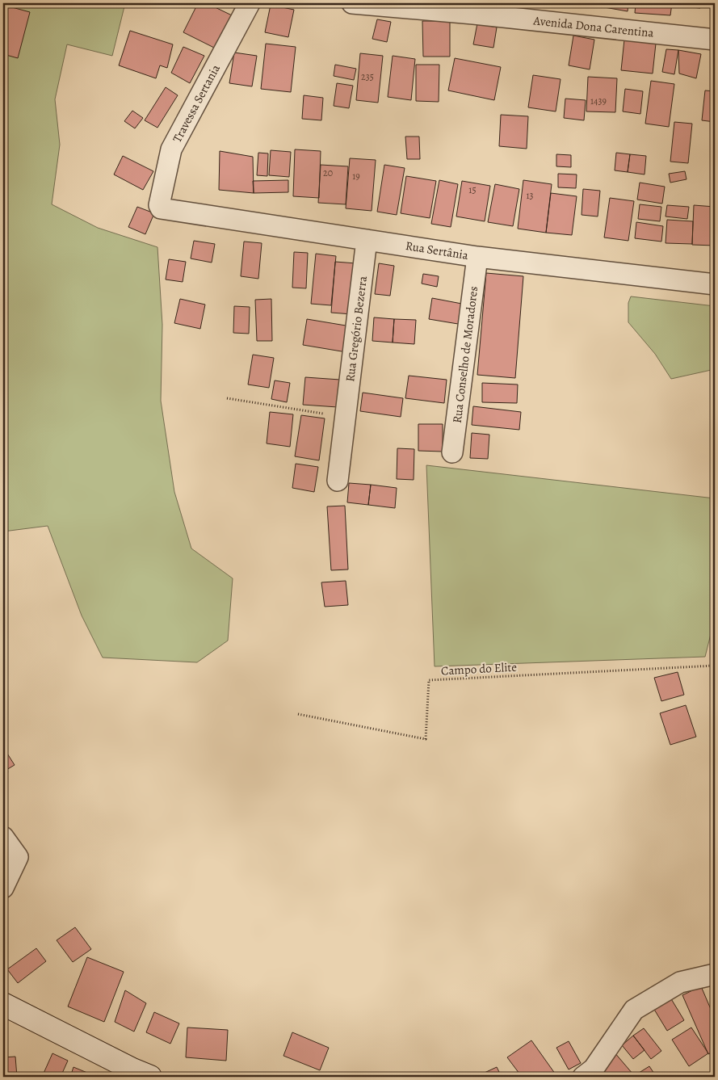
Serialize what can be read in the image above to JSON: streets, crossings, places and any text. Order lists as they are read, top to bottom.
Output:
{
  "streets": {
    "street": [
      "Avenida Dona Carentina",
      "Travessa Sertania",
      "Rua Sertânia",
      "Rua Gregório Bezerra",
      "Rua Conselho de Moradores"
    ],
    "path": ["Campo do Elite"]
  },
  "crossings": [
    ["Travessa Sertania", "Rua Sertânia"],
    ["Rua Sertânia", "Rua Gregório Bezerra"],
    ["Rua Sertânia", "Rua Conselho de Moradores"]
  ],
  "house_numbers": [
    "235",
    "1439",
    "20",
    "19",
    "15",
    "13"
  ]
}
